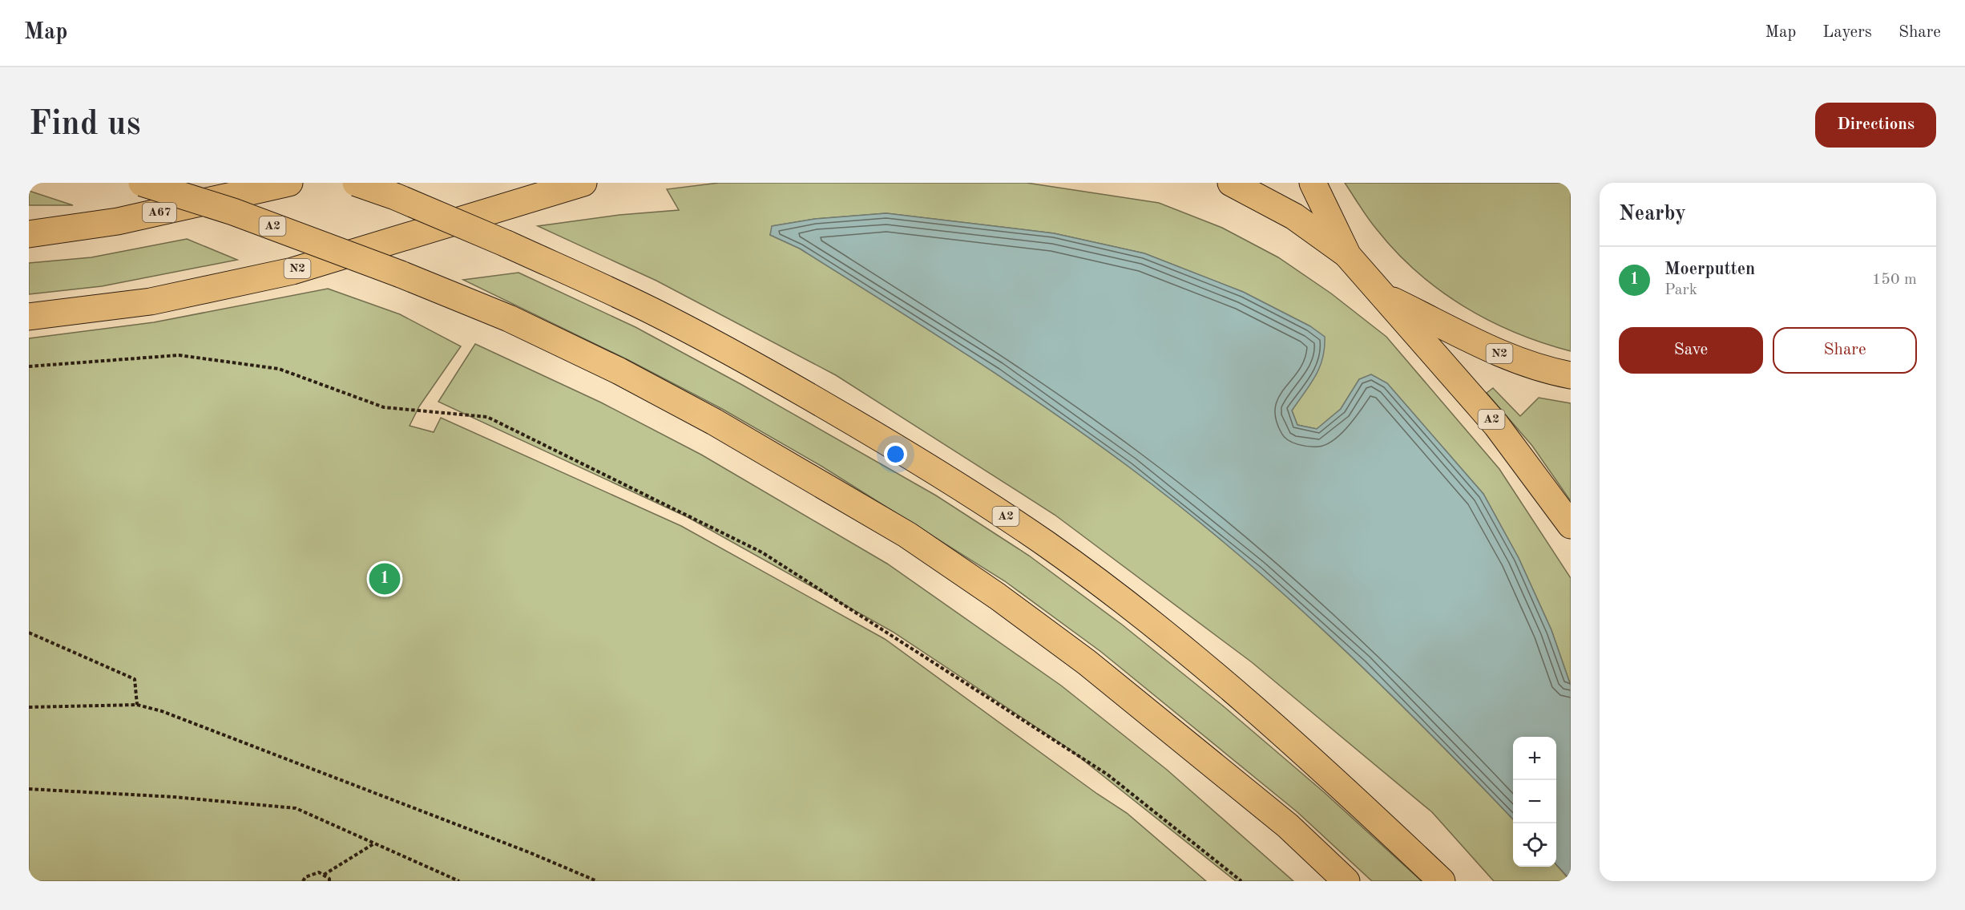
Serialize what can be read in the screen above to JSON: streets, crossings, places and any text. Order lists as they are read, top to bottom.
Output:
{
  "streets": {
    "highway": ["A67", "A2", "N2"]
  },
  "crossings": [
    ["A2", "N2"]
  ],
  "page": {
    "header": "Map",
    "nav": ["Map", "Layers", "Share"],
    "buttons": [
      "Directions",
      ["Save", "Share"]
    ],
    "title": "Find us",
    "heading": "Nearby",
    "list": [
      {
        "mark": "1",
        "name": "Moerputten",
        "note": "Park",
        "value": "150 m"
      }
    ],
    "pins": "1",
    "map_buttons": ["+", "−"]
  }
}
